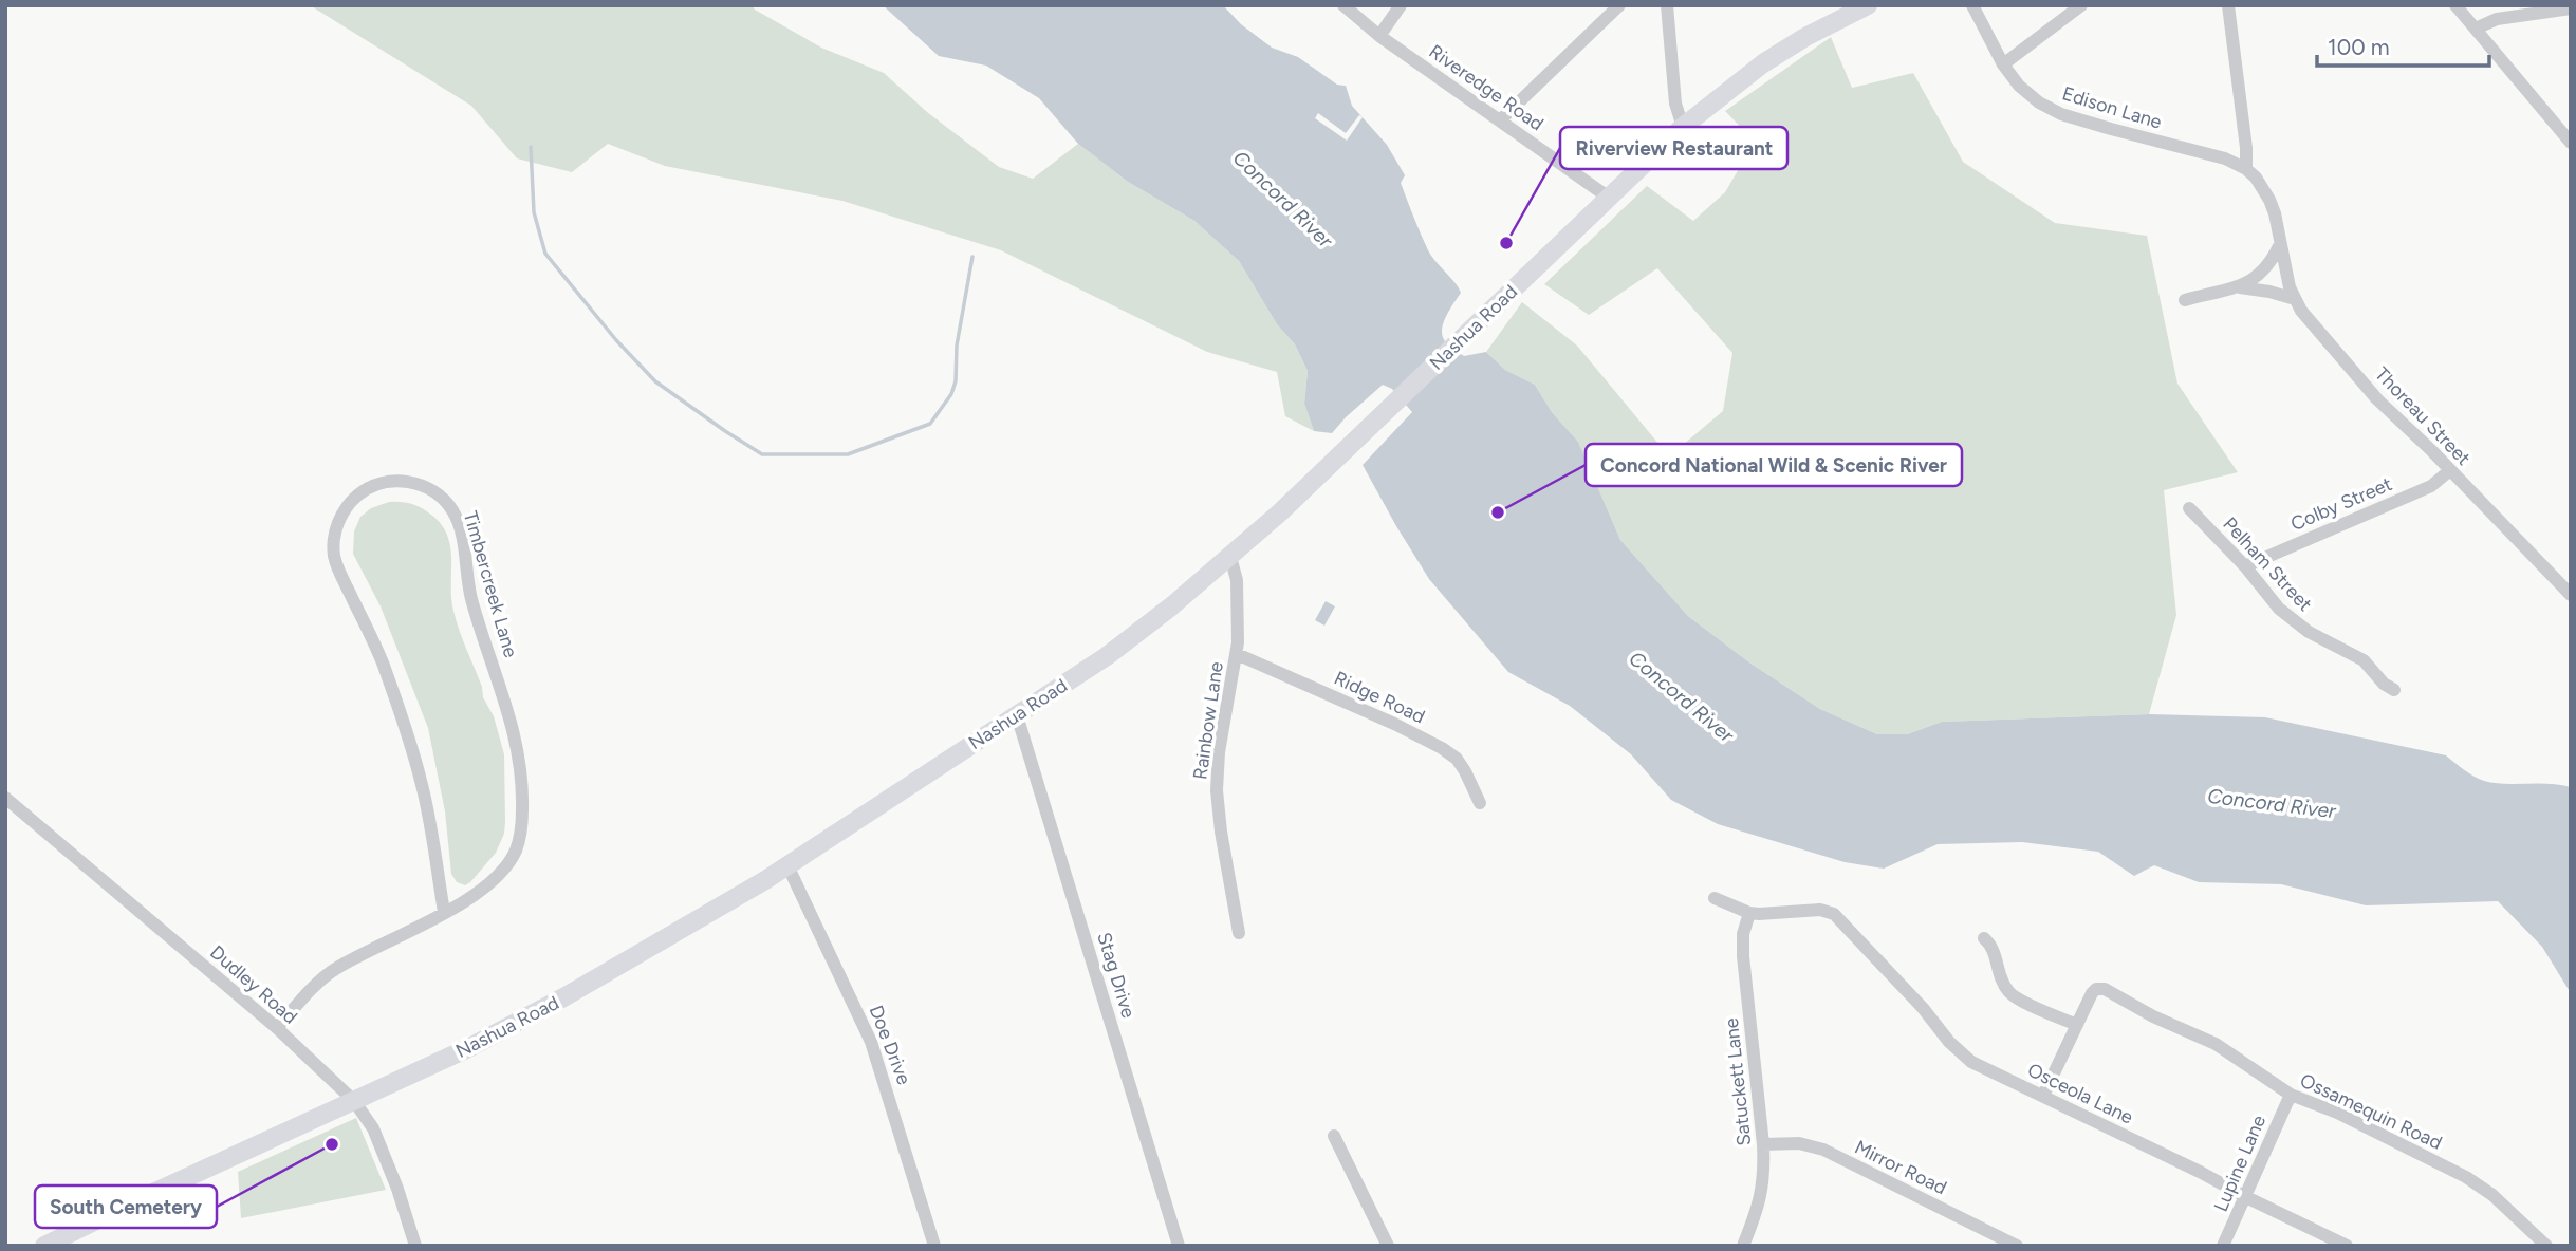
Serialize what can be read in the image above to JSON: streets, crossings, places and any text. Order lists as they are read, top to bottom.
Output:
{
  "streets": {
    "main road": ["Nashua Road"],
    "street": [
      "Riveredge Road",
      "Edison Lane",
      "Thoreau Street",
      "Colby Street",
      "Pelham Street",
      "Timbercreek Lane",
      "Ridge Road",
      "Rainbow Lane",
      "Stag Drive",
      "Dudley Road",
      "Doe Drive",
      "Satuckett Lane",
      "Osceola Lane",
      "Ossamequin Road",
      "Lupine Lane",
      "Mirror Road"
    ]
  },
  "crossings": [
    ["Riveredge Road", "Nashua Road"],
    ["Edison Lane", "Thoreau Street"],
    ["Nashua Road", "Rainbow Lane"],
    ["Nashua Road", "Stag Drive"],
    ["Nashua Road", "Dudley Road"],
    ["Nashua Road", "Doe Drive"],
    ["Thoreau Street", "Colby Street"],
    ["Colby Street", "Pelham Street"],
    ["Timbercreek Lane", "Dudley Road"],
    ["Ridge Road", "Rainbow Lane"],
    ["Satuckett Lane", "Osceola Lane"],
    ["Satuckett Lane", "Mirror Road"],
    ["Osceola Lane", "Lupine Lane"],
    ["Ossamequin Road", "Lupine Lane"]
  ],
  "water": ["Concord River"],
  "places": ["Riverview Restaurant", "Concord National Wild & Scenic River", "South Cemetery"],
  "scale_bar": "100 m"
}
